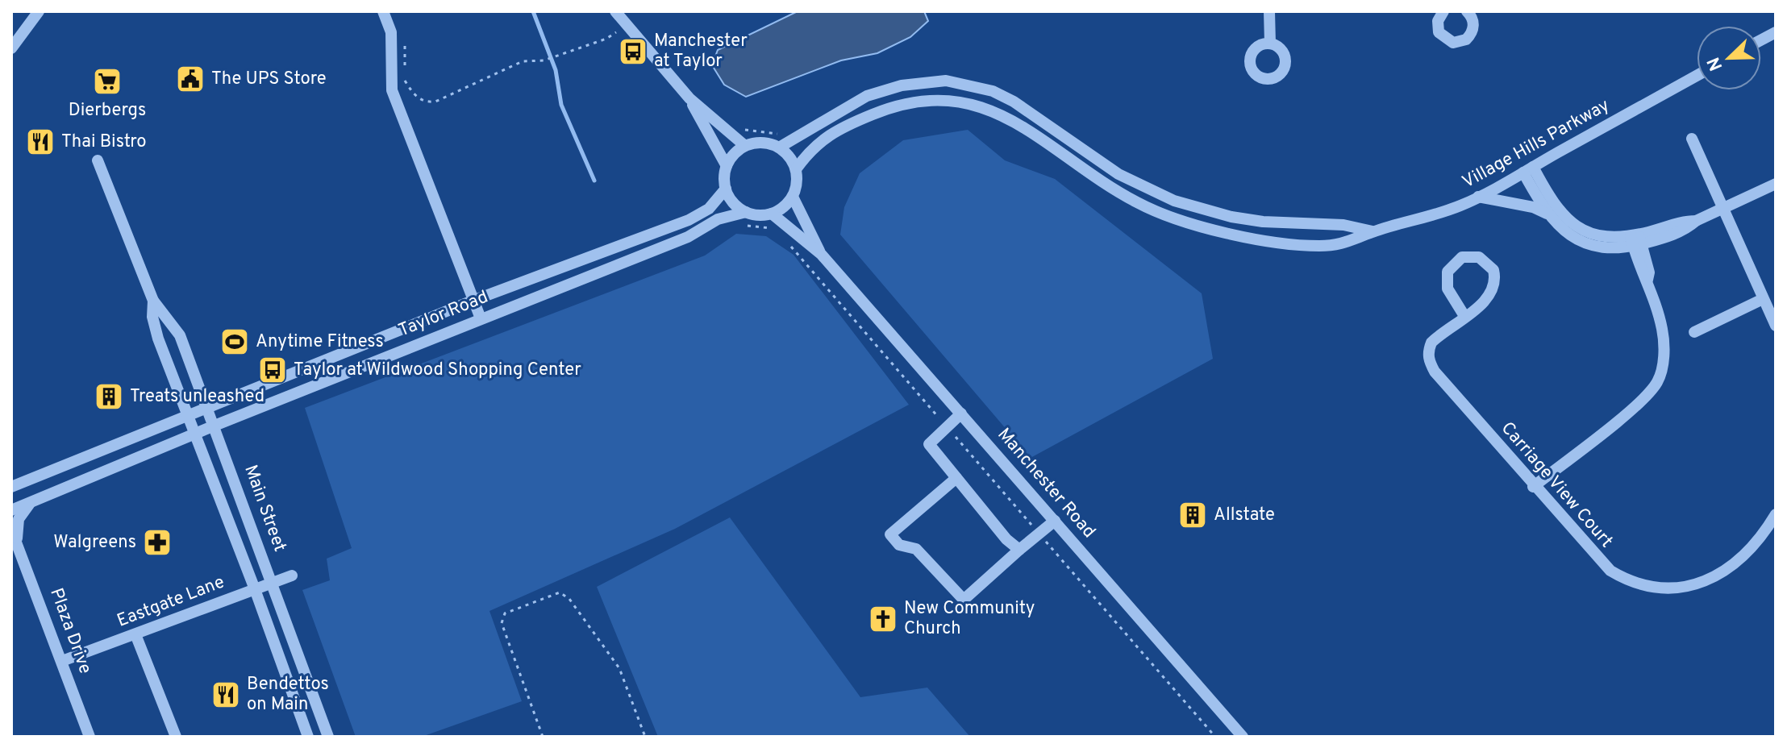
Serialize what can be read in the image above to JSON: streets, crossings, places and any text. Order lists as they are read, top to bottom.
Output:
{
  "streets": {
    "street": [
      "Village Hills Parkway",
      "Taylor Road",
      "Manchester Road",
      "Carriage View Court",
      "Main Street",
      "Eastgate Lane",
      "Plaza Drive"
    ]
  },
  "crossings": [
    ["Village Hills Parkway", "Taylor Road"],
    ["Village Hills Parkway", "Manchester Road"],
    ["Taylor Road", "Manchester Road"],
    ["Taylor Road", "Main Street"],
    ["Main Street", "Eastgate Lane"],
    ["Eastgate Lane", "Plaza Drive"]
  ],
  "places": {
    "bus stop": ["Manchester at Taylor", "Taylor at Wildwood Shopping Center"],
    "public building": ["The UPS Store"],
    "supermarket": ["Dierbergs"],
    "restaurant": ["Thai Bistro", "Bendettos on Main"],
    "sports": ["Anytime Fitness"],
    "building": ["Treats unleashed", "Allstate"],
    "pharmacy": ["Walgreens"],
    "church": ["New Community Church"]
  },
  "north": "bottom left"
}
